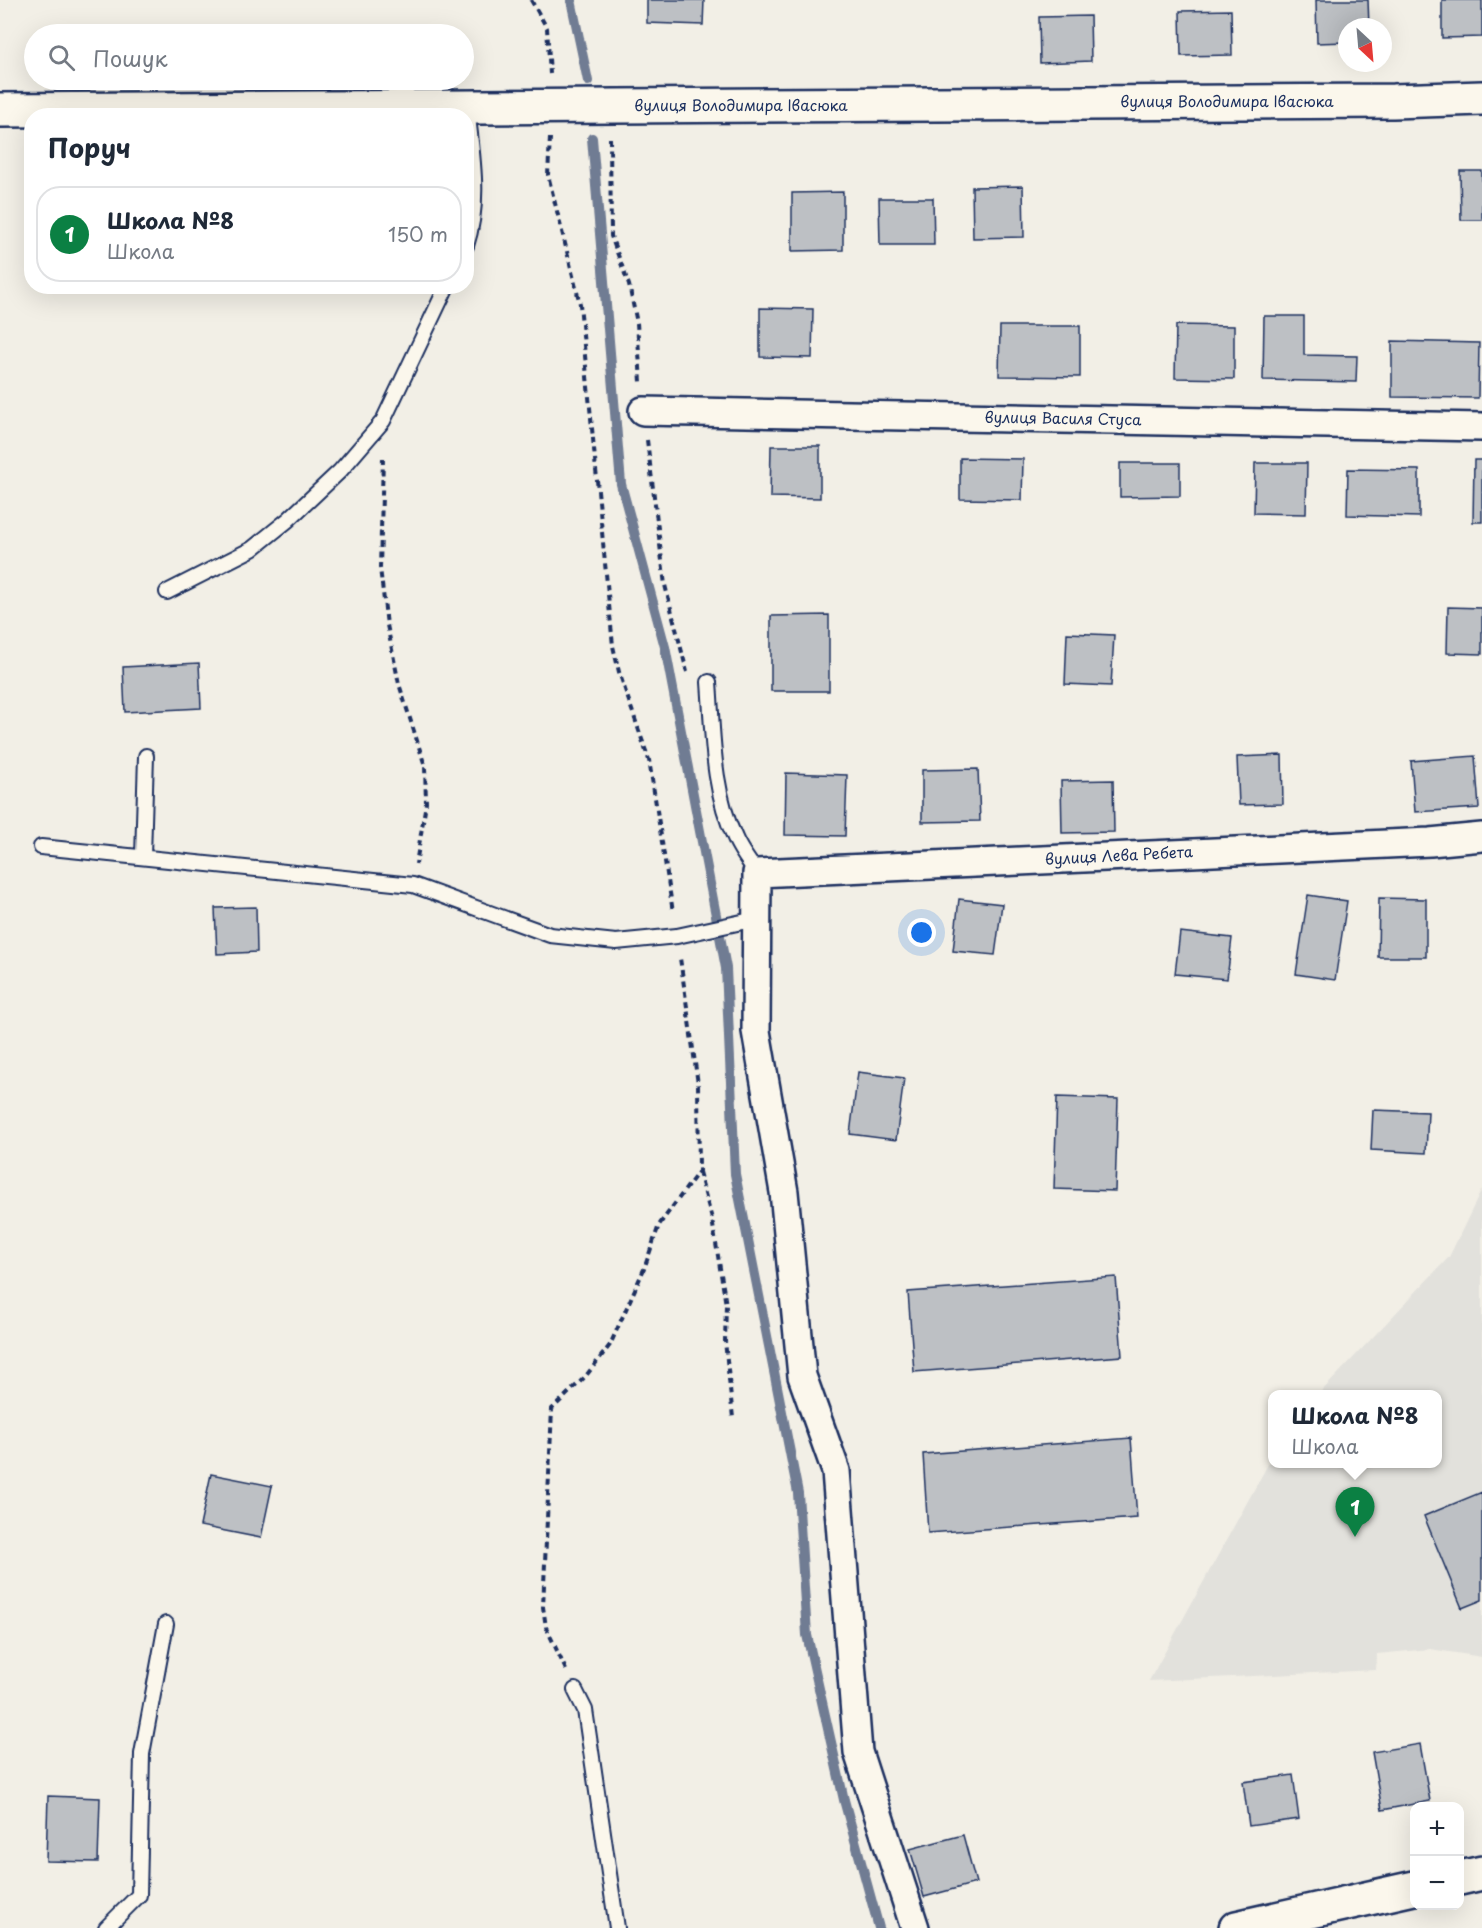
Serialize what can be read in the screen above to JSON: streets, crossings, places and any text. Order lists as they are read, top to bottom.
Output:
{
  "streets": {
    "street": ["вулиця Володимира Івасюка", "вулиця Василя Стуса", "вулиця Лева Ребета"]
  },
  "north": "bottom right",
  "page": {
    "search": "Пошук",
    "heading": "Поруч",
    "list": [
      {
        "mark": "1",
        "name": "Школа №8",
        "note": "Школа",
        "value": "150 m"
      }
    ],
    "popup": ["Школа №8", "Школа"],
    "pins": "1",
    "map_buttons": ["+", "−"]
  }
}
